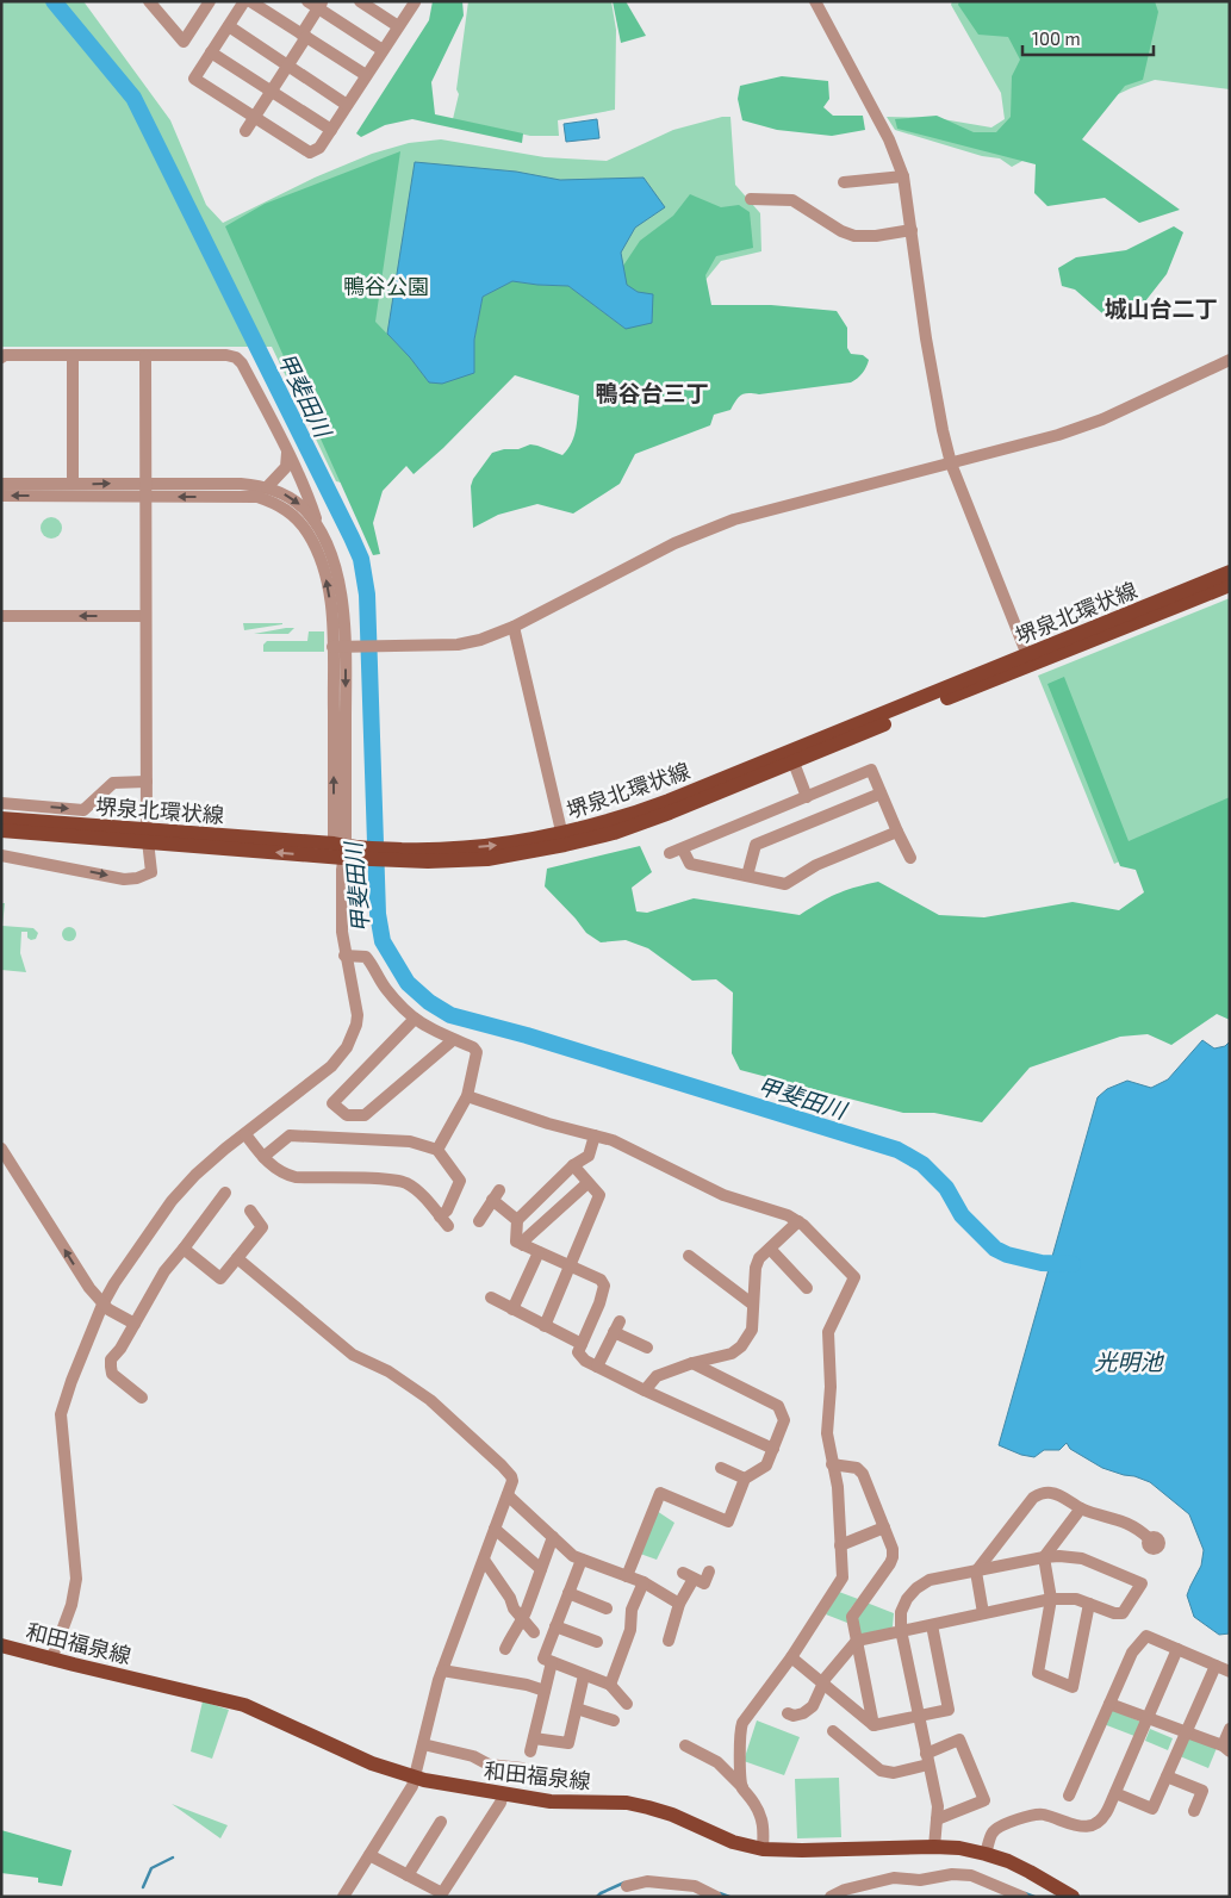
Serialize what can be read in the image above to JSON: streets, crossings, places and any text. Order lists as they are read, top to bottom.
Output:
{
  "streets": {
    "main road": ["堺泉北環状線", "和田福泉線"]
  },
  "districts": ["城山台二丁", "鴨谷台三丁"],
  "water": ["甲斐田川", "光明池"],
  "parks": ["鴨谷公園"],
  "scale_bar": "100 m"
}
